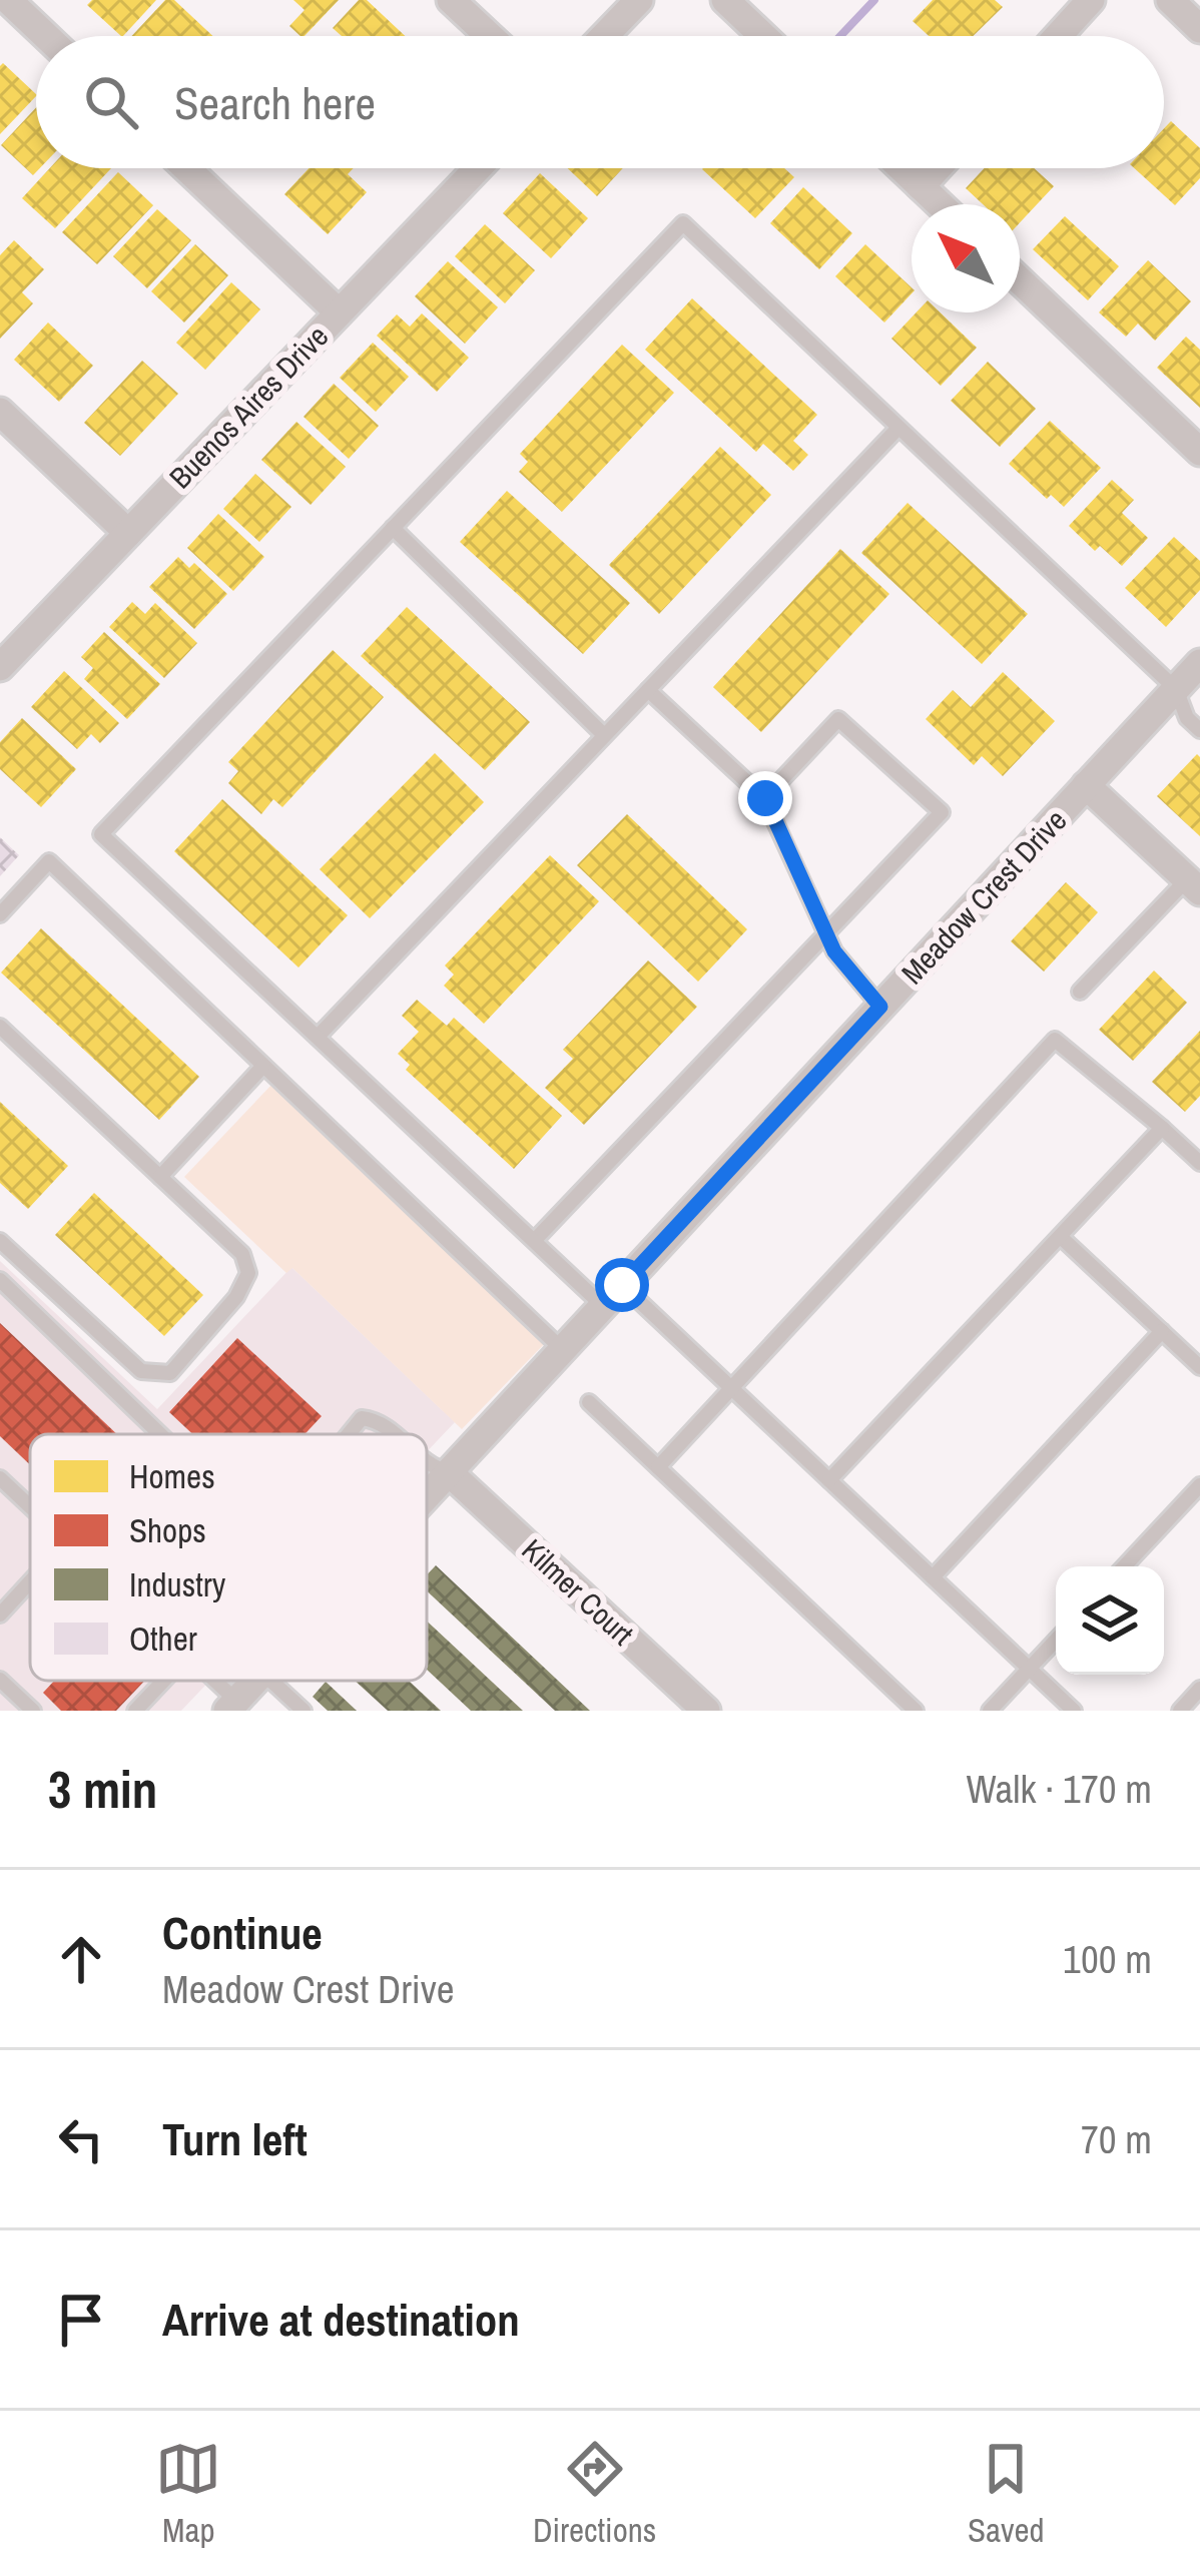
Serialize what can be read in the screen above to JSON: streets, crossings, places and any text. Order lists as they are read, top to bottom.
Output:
{
  "streets": {
    "street": ["Buenos Aires Drive", "Meadow Crest Drive", "Kilmer Court"]
  },
  "crossings": [
    ["Meadow Crest Drive", "Kilmer Court"]
  ],
  "legend": [
    "Homes",
    "Shops",
    "Industry",
    "Other"
  ],
  "north": "top left",
  "page": {
    "search": "Search here",
    "heading": ["3 min", "Walk · 170 m"],
    "list": [
      ["Continue", "Meadow Crest Drive", "100 m"],
      ["Turn left", "70 m"],
      "Arrive at destination"
    ],
    "nav": ["Map", "Directions", "Saved"]
  }
}
